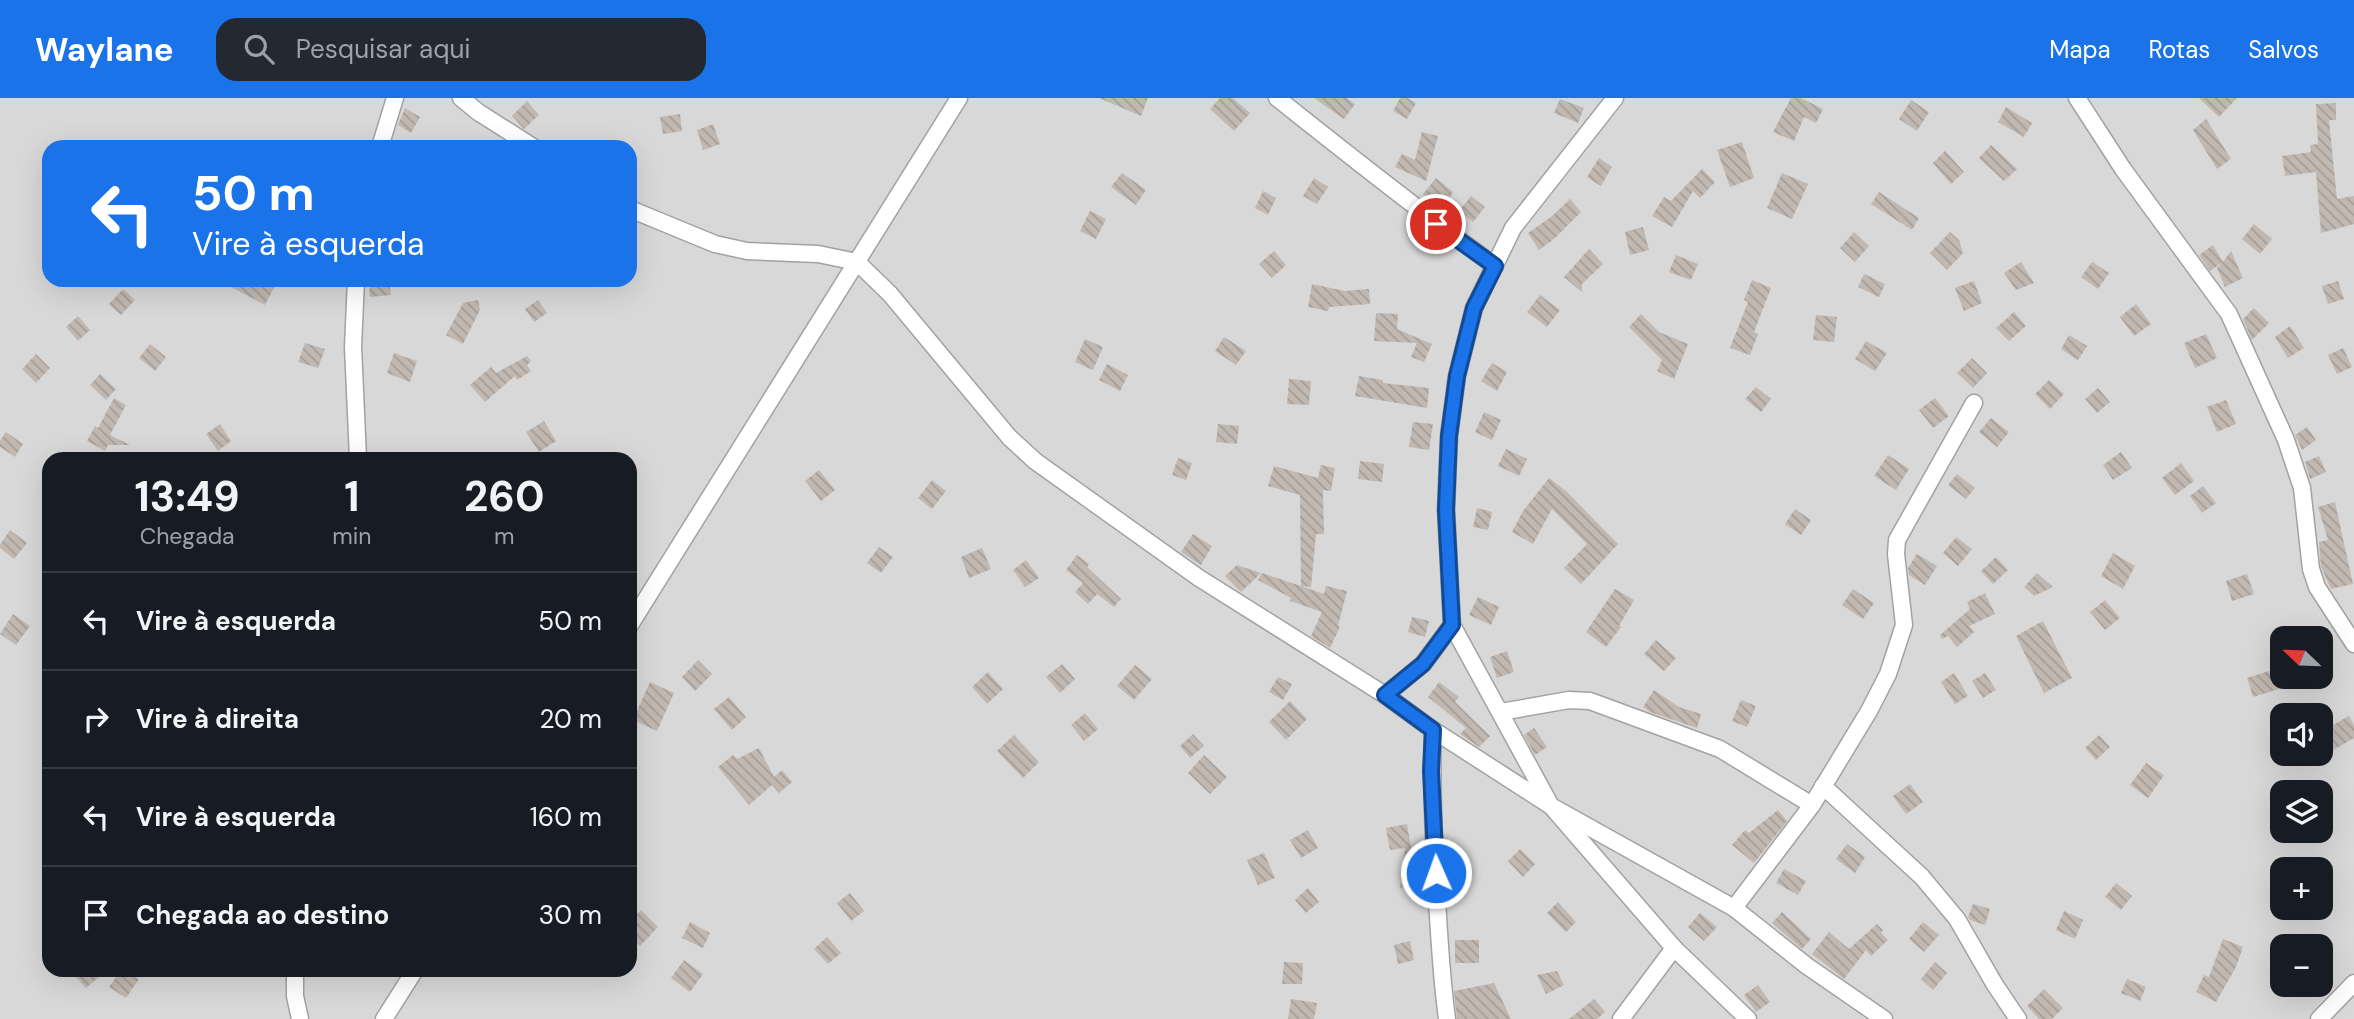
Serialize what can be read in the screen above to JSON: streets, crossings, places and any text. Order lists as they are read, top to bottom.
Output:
{
  "north": "top left",
  "page": {
    "header": "Waylane",
    "search": "Pesquisar aqui",
    "nav": ["Mapa", "Rotas", "Salvos"],
    "turn": ["50 m", "Vire à esquerda"],
    "eta": [
      "13:49",
      "Chegada",
      "1",
      "min",
      "260",
      "m"
    ],
    "list": [
      {
        "name": "Vire à esquerda",
        "value": "50 m"
      },
      {
        "name": "Vire à direita",
        "value": "20 m"
      },
      {
        "name": "Vire à esquerda",
        "value": "160 m"
      },
      {
        "name": "Chegada ao destino",
        "value": "30 m"
      }
    ],
    "map_buttons": ["+", "−"]
  }
}
